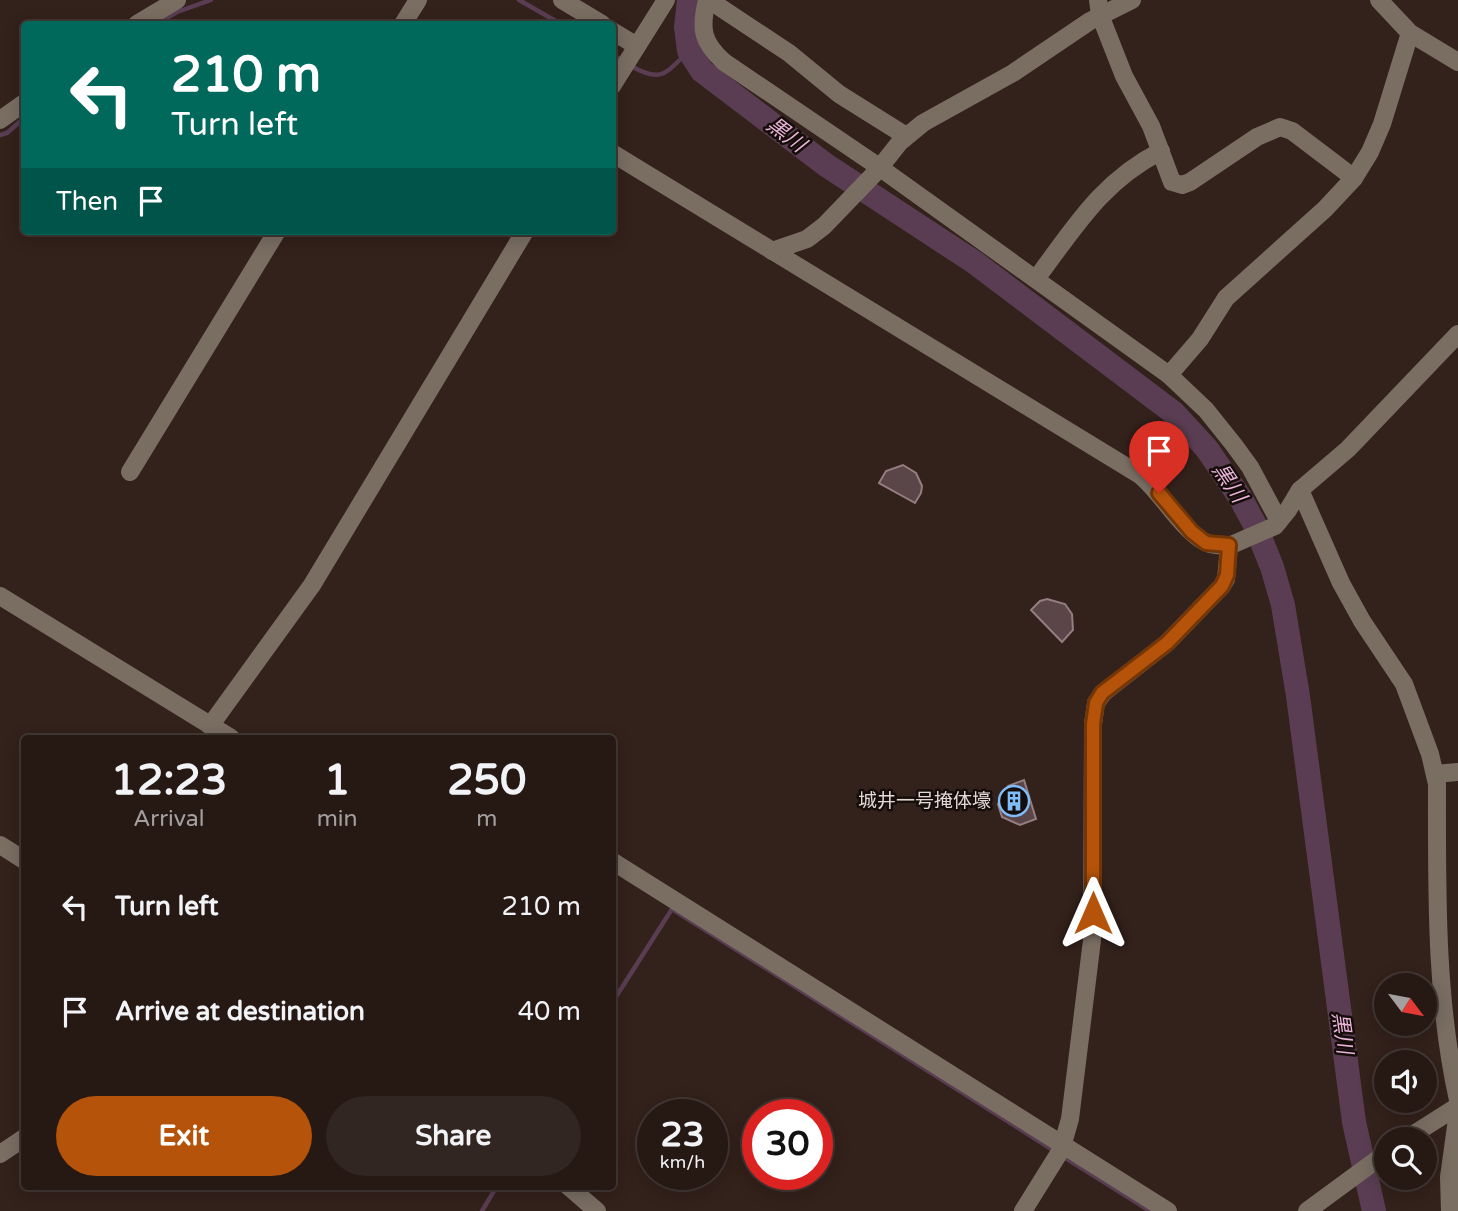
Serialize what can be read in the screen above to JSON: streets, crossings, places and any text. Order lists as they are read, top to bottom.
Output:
{
  "water": ["黒川"],
  "places": {
    "building": ["城井一号掩体壕"]
  },
  "north": "bottom right",
  "page": {
    "turn": ["210 m", "Turn left"],
    "then": "Then",
    "eta": [
      "12:23",
      "Arrival",
      "1",
      "min",
      "250",
      "m"
    ],
    "list": [
      {
        "name": "Turn left",
        "value": "210 m"
      },
      {
        "name": "Arrive at destination",
        "value": "40 m"
      }
    ],
    "buttons": ["Exit", "Share"],
    "speed": "23 km/h",
    "limit": "30"
  }
}
